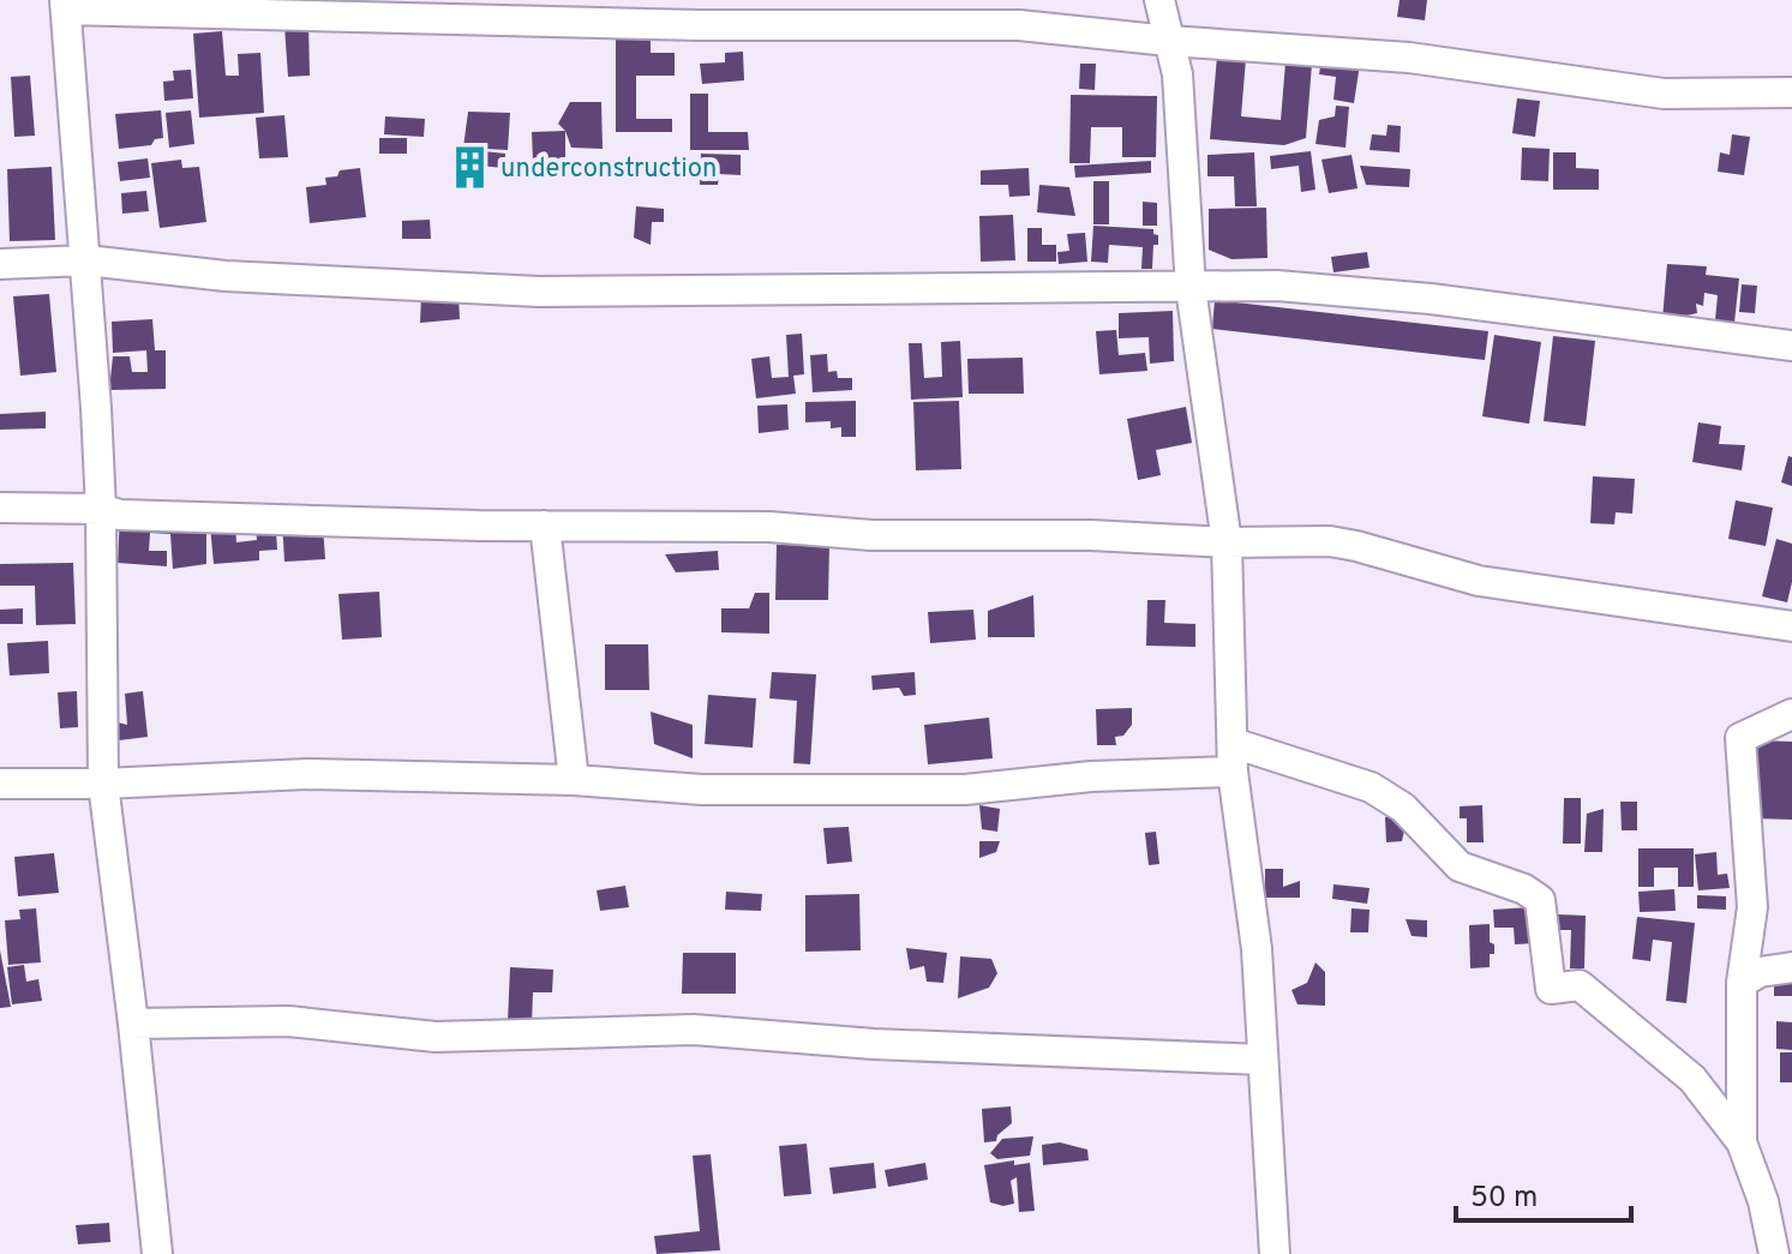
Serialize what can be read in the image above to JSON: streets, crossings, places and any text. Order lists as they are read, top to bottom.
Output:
{
  "places": {
    "building": ["underconstruction"]
  },
  "scale_bar": "50 m"
}
